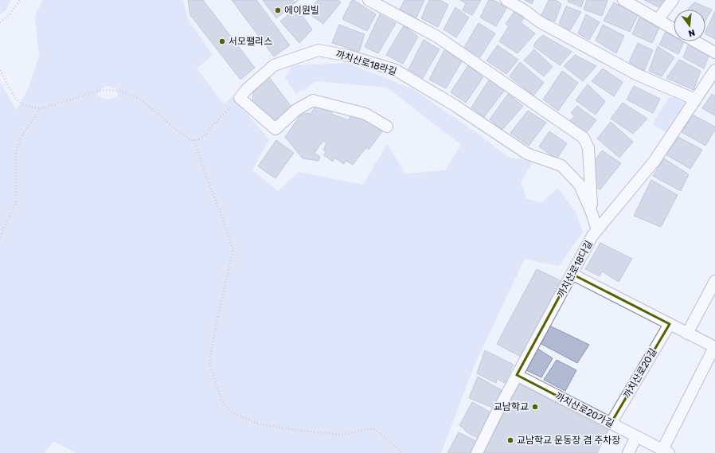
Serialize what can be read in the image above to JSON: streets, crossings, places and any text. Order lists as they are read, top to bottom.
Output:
{
  "streets": {
    "street": [
      "까치산로18라길",
      "까치산로18다길",
      "까치산로20길",
      "까치산로20가길"
    ]
  },
  "crossings": [
    ["까치산로18라길", "까치산로18다길"],
    ["까치산로18다길", "까치산로20가길"],
    ["까치산로20길", "까치산로20가길"]
  ],
  "places": [
    "에이원빌",
    "서모팰리스",
    "교남학교",
    "교남학교 운동장 겸 주차장"
  ],
  "north": "bottom"
}
